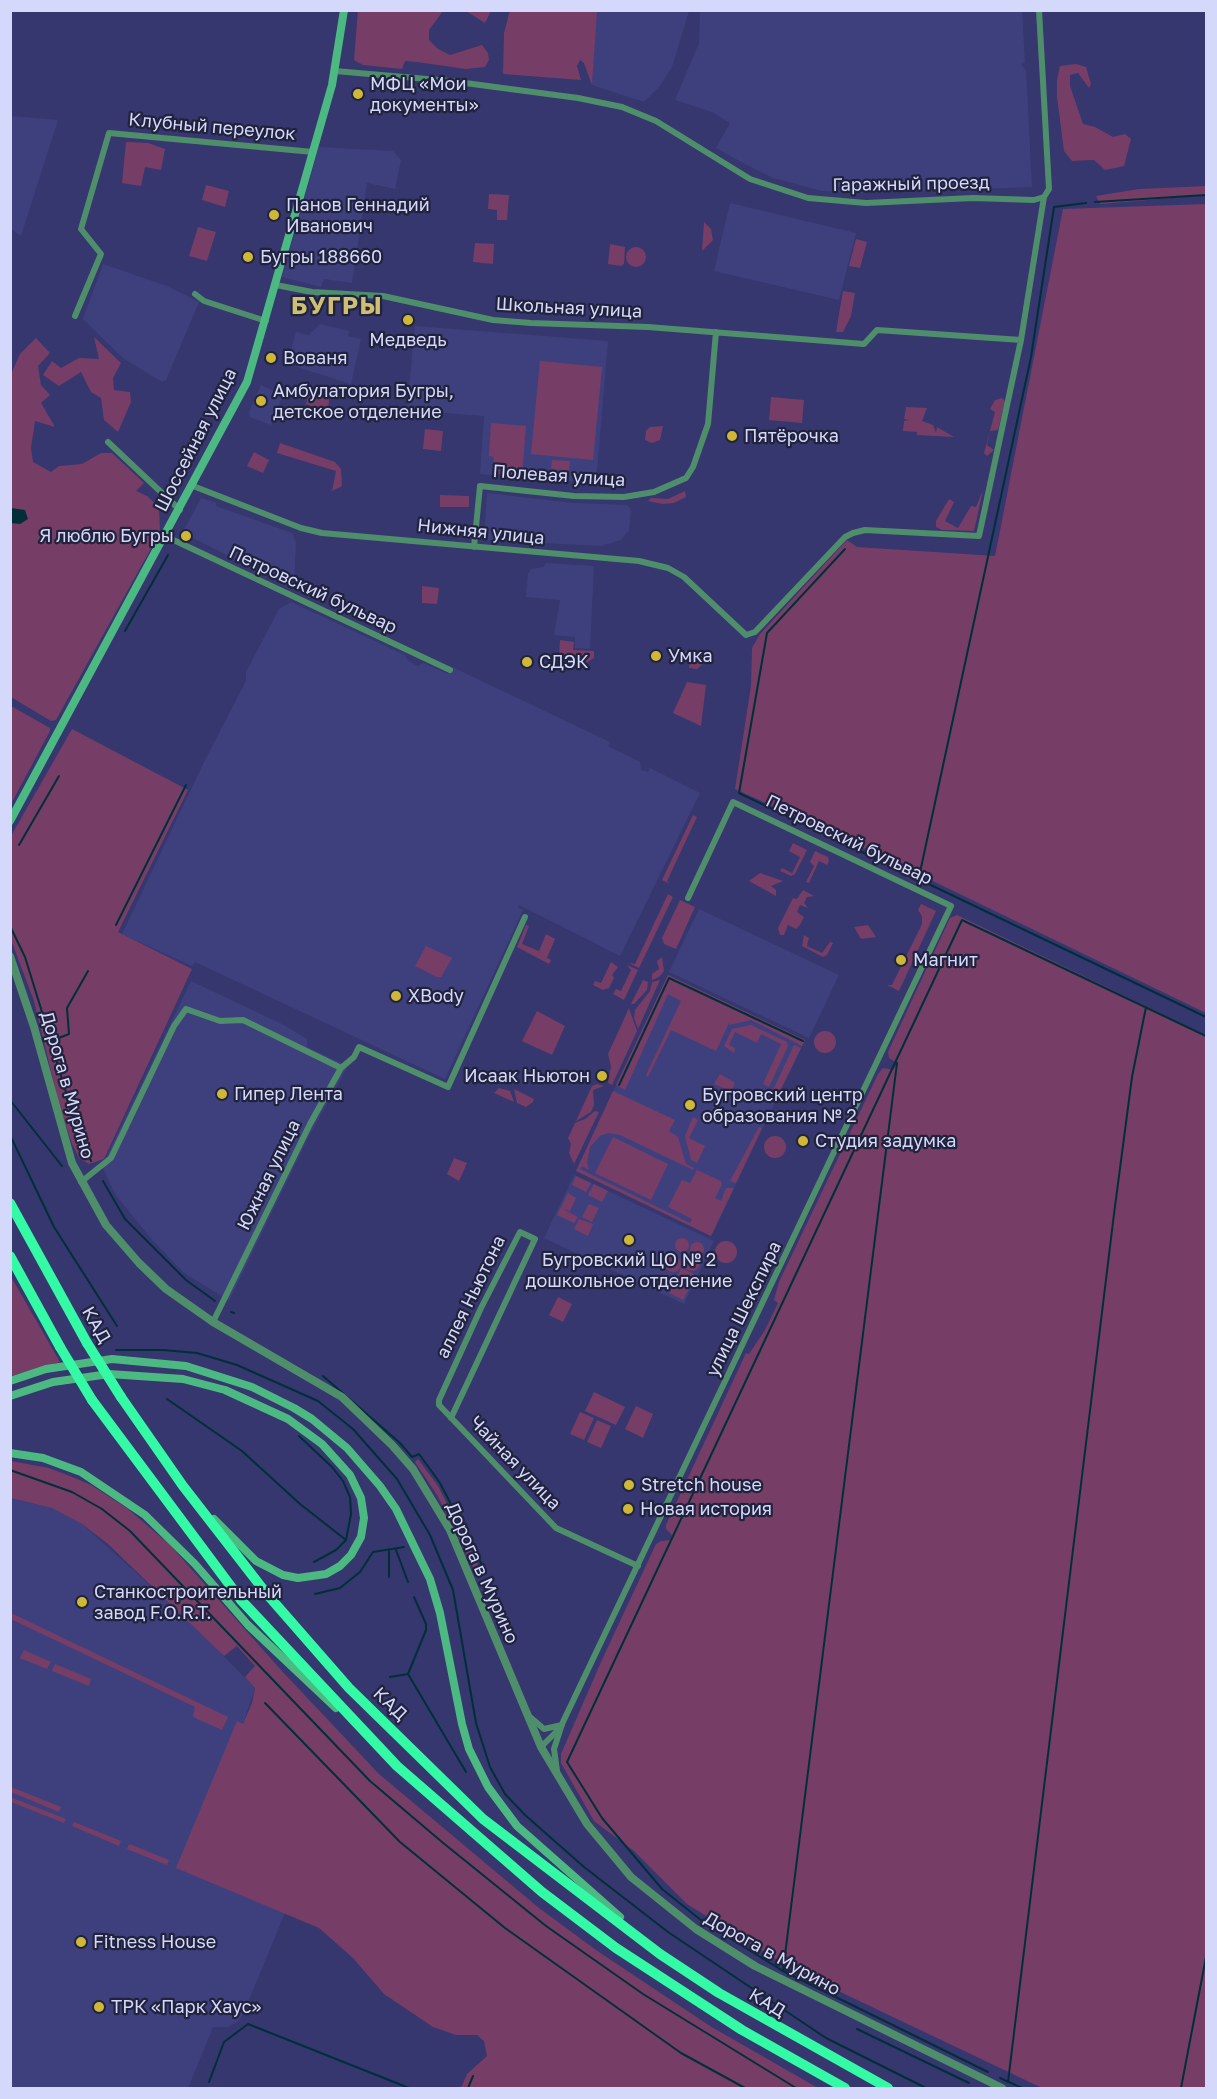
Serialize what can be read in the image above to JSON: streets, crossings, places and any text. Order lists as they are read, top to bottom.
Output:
{
  "streets": {
    "highway": ["КАД"],
    "main road": ["Шоссейная улица"],
    "street": [
      "Клубный переулок",
      "Гаражный проезд",
      "Школьная улица",
      "Полевая улица",
      "Нижняя улица",
      "Петровский бульвар",
      "Дорога в Мурино",
      "Южная улица",
      "аллея Ньютона",
      "улица Шекспира",
      "Чайная улица"
    ]
  },
  "crossings": [
    ["Клубный переулок", "Шоссейная улица"],
    ["Гаражный проезд", "Шоссейная улица"],
    ["Школьная улица", "Шоссейная улица"],
    ["Школьная улица", "Полевая улица"],
    ["Школьная улица", "Нижняя улица"],
    ["Шоссейная улица", "Нижняя улица"],
    ["Шоссейная улица", "Петровский бульвар"],
    ["Полевая улица", "Нижняя улица"],
    ["Петровский бульвар", "улица Шекспира"],
    ["Дорога в Мурино", "Южная улица"],
    ["аллея Ньютона", "Чайная улица"],
    ["улица Шекспира", "Чайная улица"]
  ],
  "districts": ["БУГРЫ"],
  "places": [
    "МФЦ «Мои документы»",
    "Панов Геннадий Иванович",
    "Бугры 188660",
    "Медведь",
    "Вованя",
    "Амбулатория Бугры, детское отделение",
    "Пятёрочка",
    "Я люблю Бугры",
    "Умка",
    "СДЭК",
    "Магнит",
    "XBody",
    "Исаак Ньютон",
    "Гипер Лента",
    "Бугровский центр образования № 2",
    "Студия задумка",
    "Бугровский ЦО № 2 дошкольное отделение",
    "Stretch house",
    "Новая история",
    "Станкостроительный завод F.O.R.T.",
    "Fitness House",
    "ТРК «Парк Хаус»"
  ]
}
